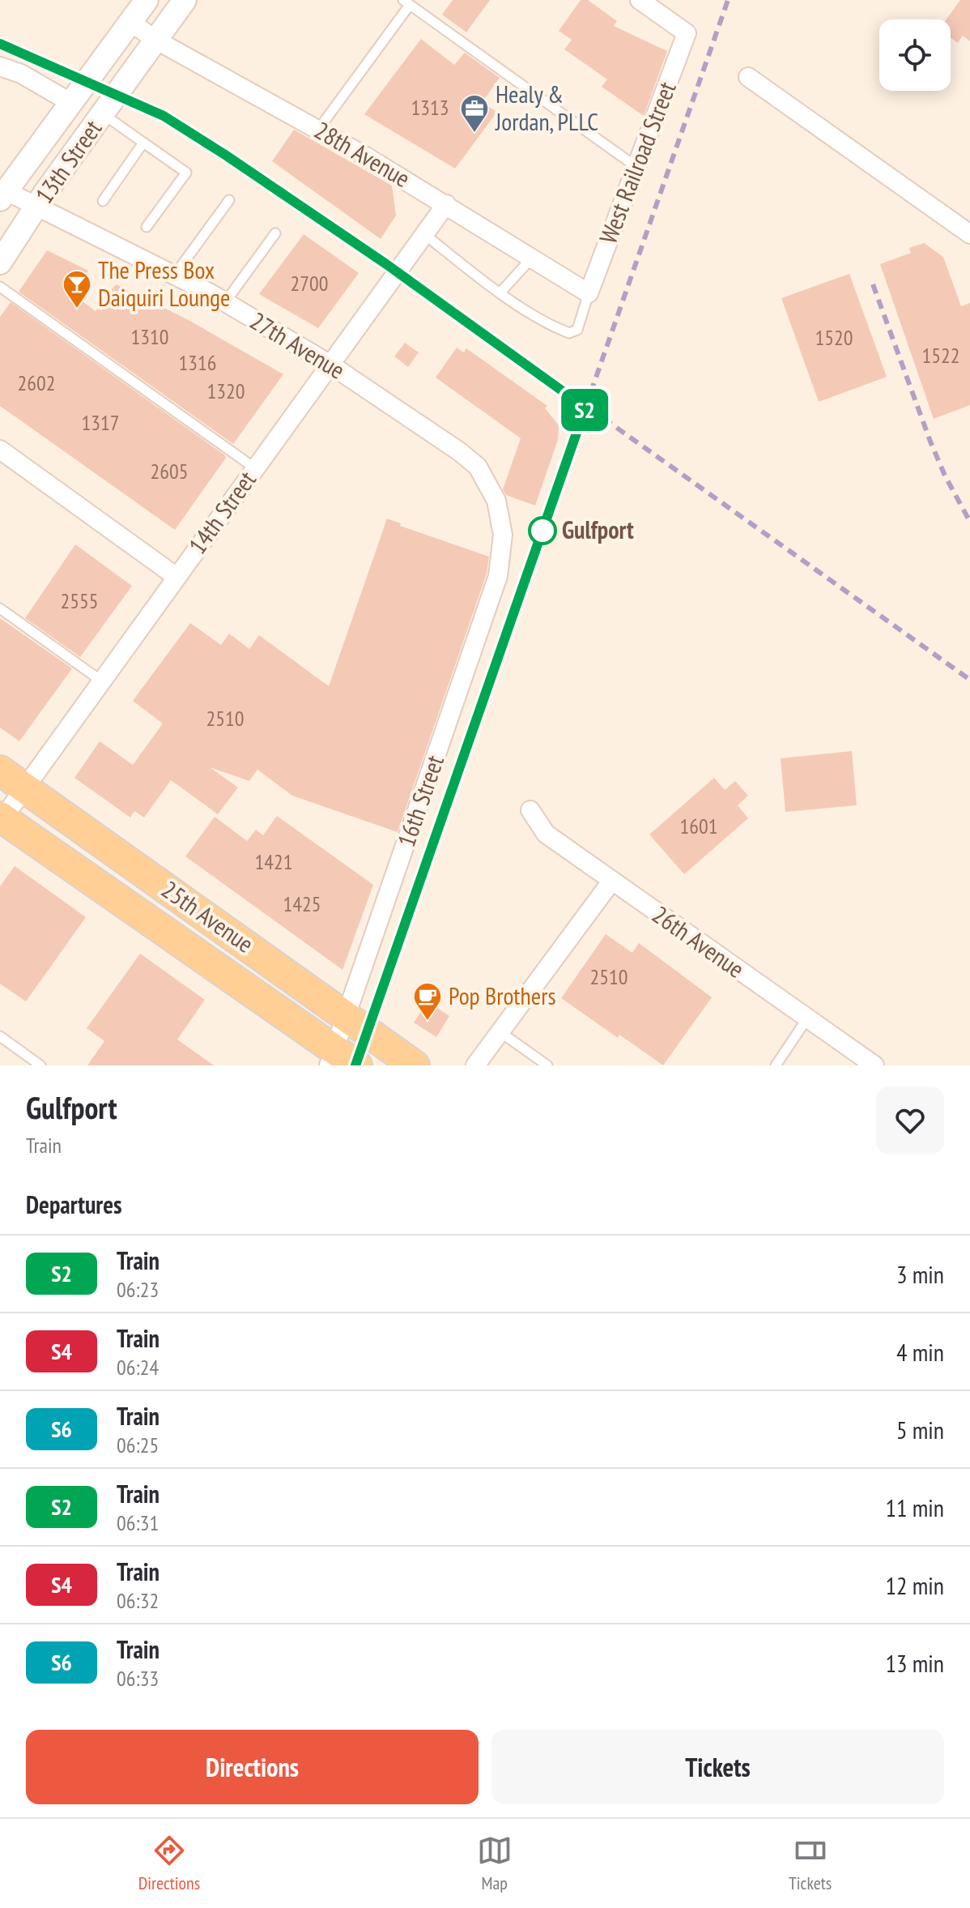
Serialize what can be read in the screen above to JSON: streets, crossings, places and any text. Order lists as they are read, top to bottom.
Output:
{
  "streets": {
    "main road": ["25th Avenue"],
    "street": [
      "28th Avenue",
      "13th Street",
      "West Railroad Street",
      "27th Avenue",
      "14th Street",
      "16th Street",
      "26th Avenue"
    ]
  },
  "crossings": [
    ["28th Avenue", "13th Street"],
    ["28th Avenue", "West Railroad Street"],
    ["28th Avenue", "14th Street"],
    ["13th Street", "27th Avenue"],
    ["27th Avenue", "14th Street"],
    ["27th Avenue", "16th Street"],
    ["14th Street", "25th Avenue"],
    ["16th Street", "25th Avenue"]
  ],
  "places": {
    "office": ["Healy & Jordan, PLLC"],
    "bar": ["The Press Box Daiquiri Lounge"],
    "other": ["Gulfport"],
    "cafe": ["Pop Brothers"]
  },
  "house_numbers": [
    "1313",
    "2700",
    "1310",
    "1520",
    "1522",
    "1316",
    "2602",
    "1320",
    "1317",
    "2605",
    "2555",
    "2510",
    "1601",
    "1421",
    "1425",
    "2510"
  ],
  "page": {
    "on_map": "S2",
    "heading": [
      ["Gulfport", "Train"],
      "Departures"
    ],
    "list": [
      {
        "mark": "S2",
        "name": "Train",
        "note": "06:23",
        "value": "3 min"
      },
      {
        "mark": "S4",
        "name": "Train",
        "note": "06:24",
        "value": "4 min"
      },
      {
        "mark": "S6",
        "name": "Train",
        "note": "06:25",
        "value": "5 min"
      },
      {
        "mark": "S2",
        "name": "Train",
        "note": "06:31",
        "value": "11 min"
      },
      {
        "mark": "S4",
        "name": "Train",
        "note": "06:32",
        "value": "12 min"
      },
      {
        "mark": "S6",
        "name": "Train",
        "note": "06:33",
        "value": "13 min"
      }
    ],
    "buttons": ["Directions", "Tickets"],
    "tabs": ["Directions", "Map", "Tickets"]
  }
}
